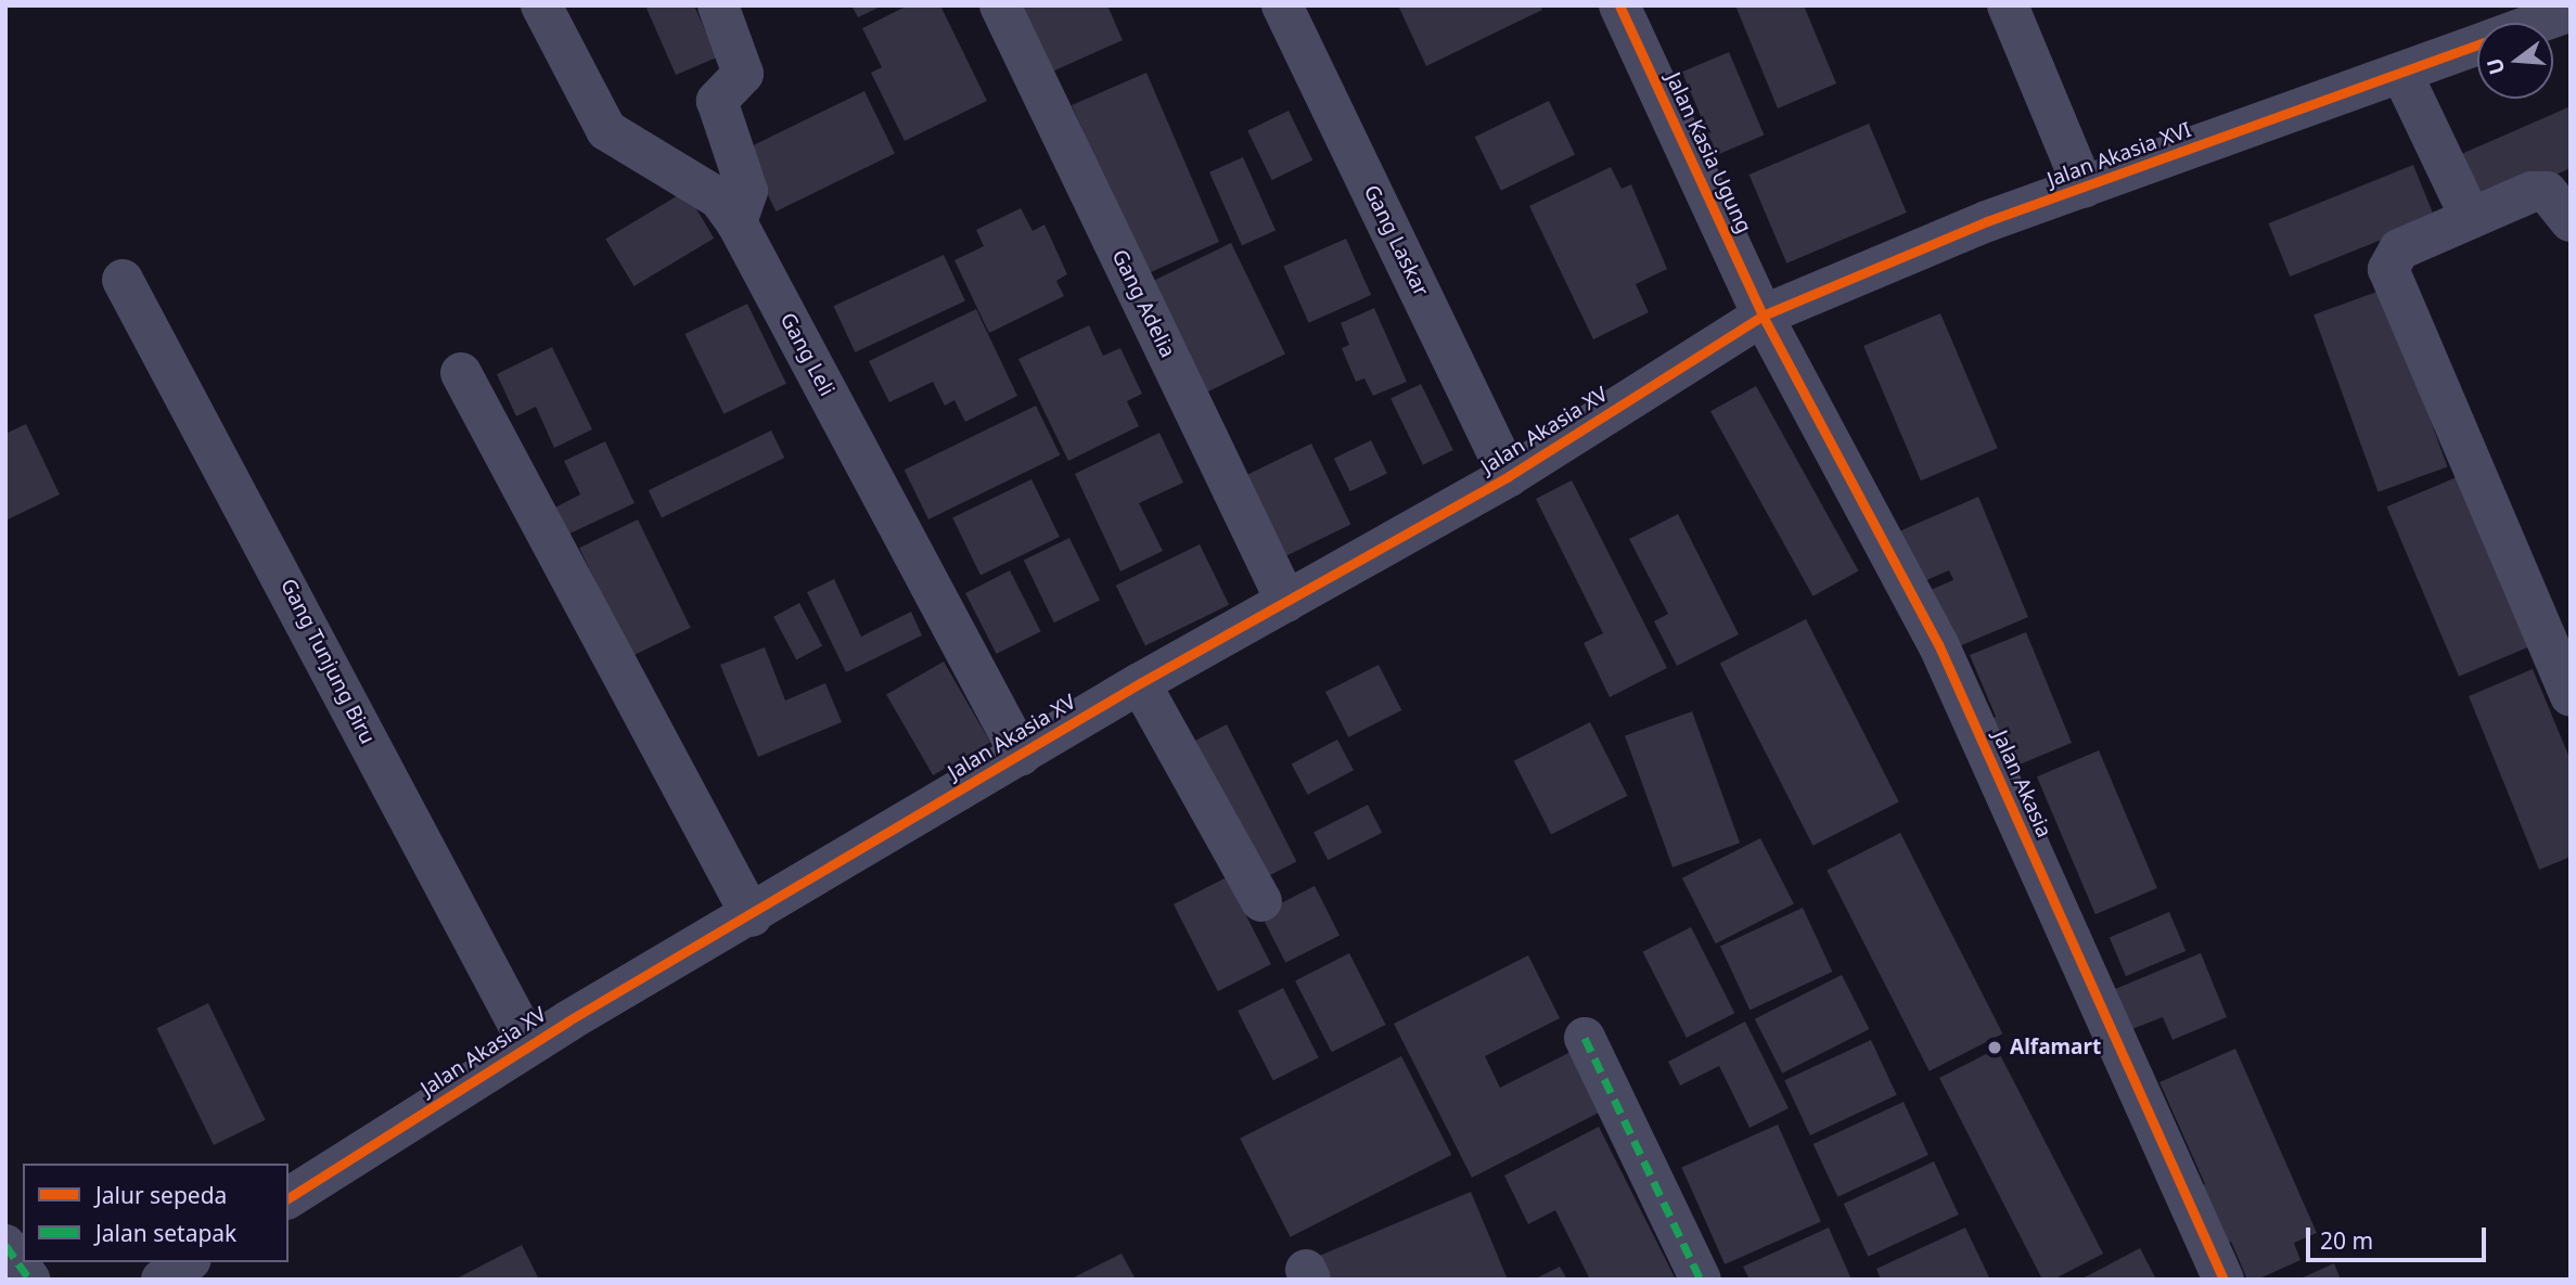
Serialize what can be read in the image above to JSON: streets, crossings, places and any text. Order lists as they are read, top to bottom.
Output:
{
  "streets": {
    "street": [
      "Jalan Kasia Ugung",
      "Jalan Akasia XVI",
      "Gang Laskar",
      "Gang Adelia",
      "Gang Leli",
      "Jalan Akasia XV",
      "Gang Tunjung Biru",
      "Jalan Akasia"
    ]
  },
  "crossings": [
    ["Jalan Kasia Ugung", "Jalan Akasia XVI"],
    ["Jalan Kasia Ugung", "Jalan Akasia XV"],
    ["Jalan Kasia Ugung", "Jalan Akasia"],
    ["Jalan Akasia XVI", "Jalan Akasia XV"],
    ["Jalan Akasia XVI", "Jalan Akasia"],
    ["Gang Laskar", "Jalan Akasia XV"],
    ["Gang Adelia", "Jalan Akasia XV"],
    ["Gang Leli", "Jalan Akasia XV"],
    ["Jalan Akasia XV", "Gang Tunjung Biru"],
    ["Jalan Akasia XV", "Jalan Akasia"]
  ],
  "places": ["Alfamart"],
  "legend": ["Jalur sepeda", "Jalan setapak"],
  "scale_bar": "20 m",
  "north": "left"
}
